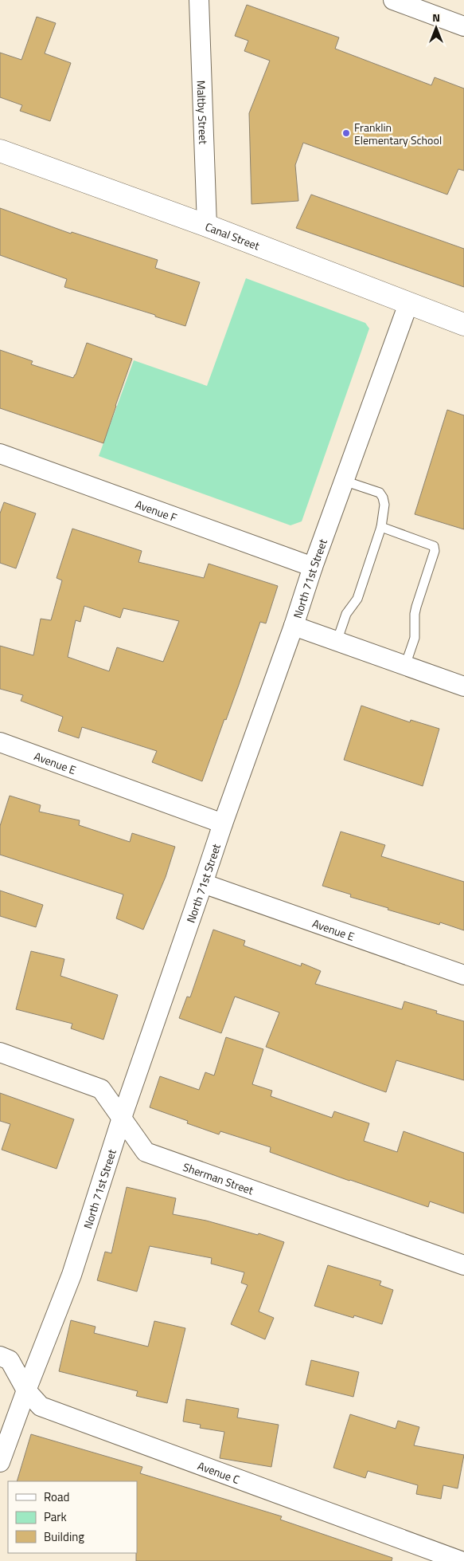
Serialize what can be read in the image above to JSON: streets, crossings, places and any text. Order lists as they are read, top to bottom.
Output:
{
  "streets": {
    "street": [
      "Maltby Street",
      "Canal Street",
      "Avenue F",
      "North 71st Street",
      "Avenue E",
      "Sherman Street",
      "Avenue C"
    ]
  },
  "crossings": [
    ["Maltby Street", "Canal Street"],
    ["Canal Street", "North 71st Street"],
    ["Avenue F", "North 71st Street"],
    ["North 71st Street", "Avenue E"],
    ["North 71st Street", "Sherman Street"],
    ["North 71st Street", "Avenue C"]
  ],
  "places": ["Franklin Elementary School"],
  "legend": ["Road", "Park", "Building"],
  "north": "top"
}
